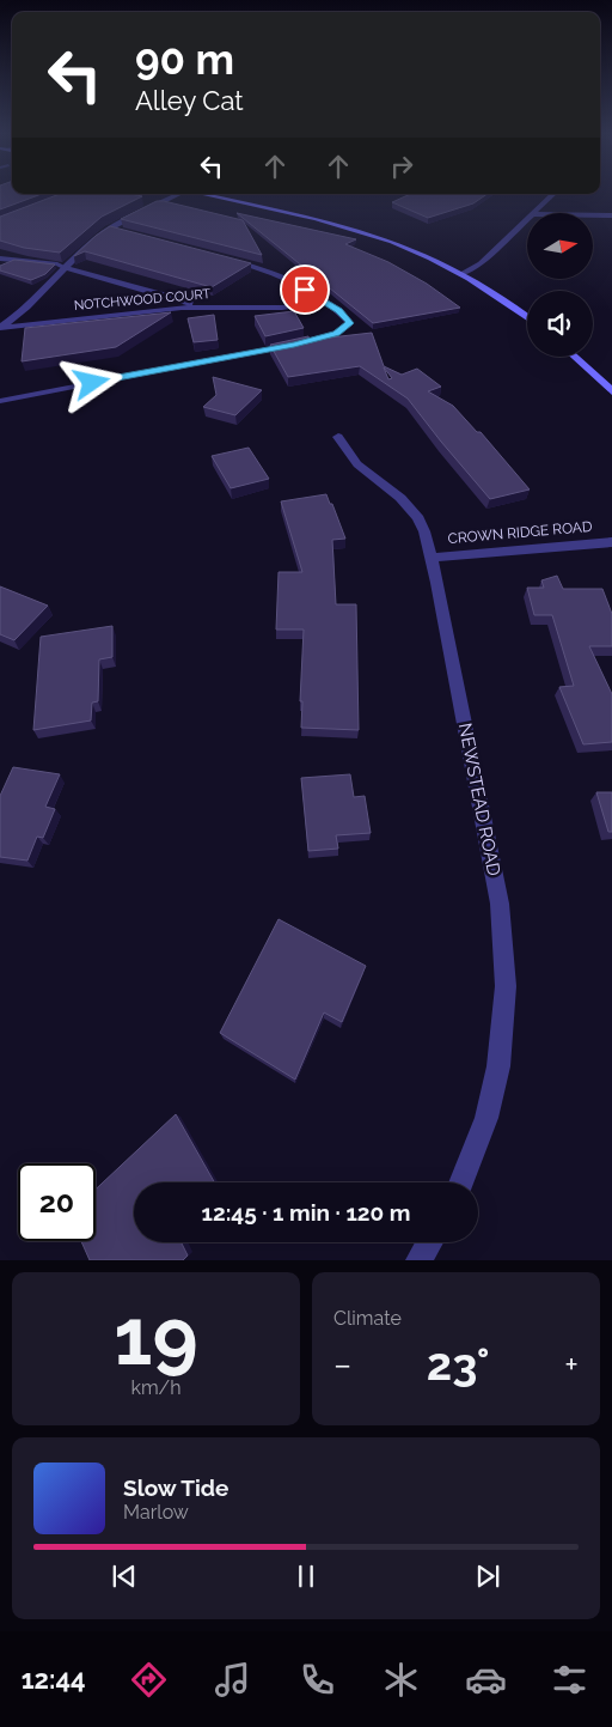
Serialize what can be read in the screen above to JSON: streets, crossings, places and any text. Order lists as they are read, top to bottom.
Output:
{
  "streets": {
    "street": ["NOTCHWOOD COURT", "CROWN RIDGE ROAD", "NEWSTEAD ROAD"]
  },
  "crossings": [
    ["CROWN RIDGE ROAD", "NEWSTEAD ROAD"]
  ],
  "north": "right",
  "page": {
    "turn": ["90 m", "Alley Cat"],
    "limit": "20",
    "trip": "12:45 · 1 min · 120 m",
    "tile": [
      ["19", "km/h"],
      "Climate"
    ],
    "heat": ["−", "23°", "+"],
    "song": ["Slow Tide", "Marlow"],
    "tabs": "12:44"
  }
}
